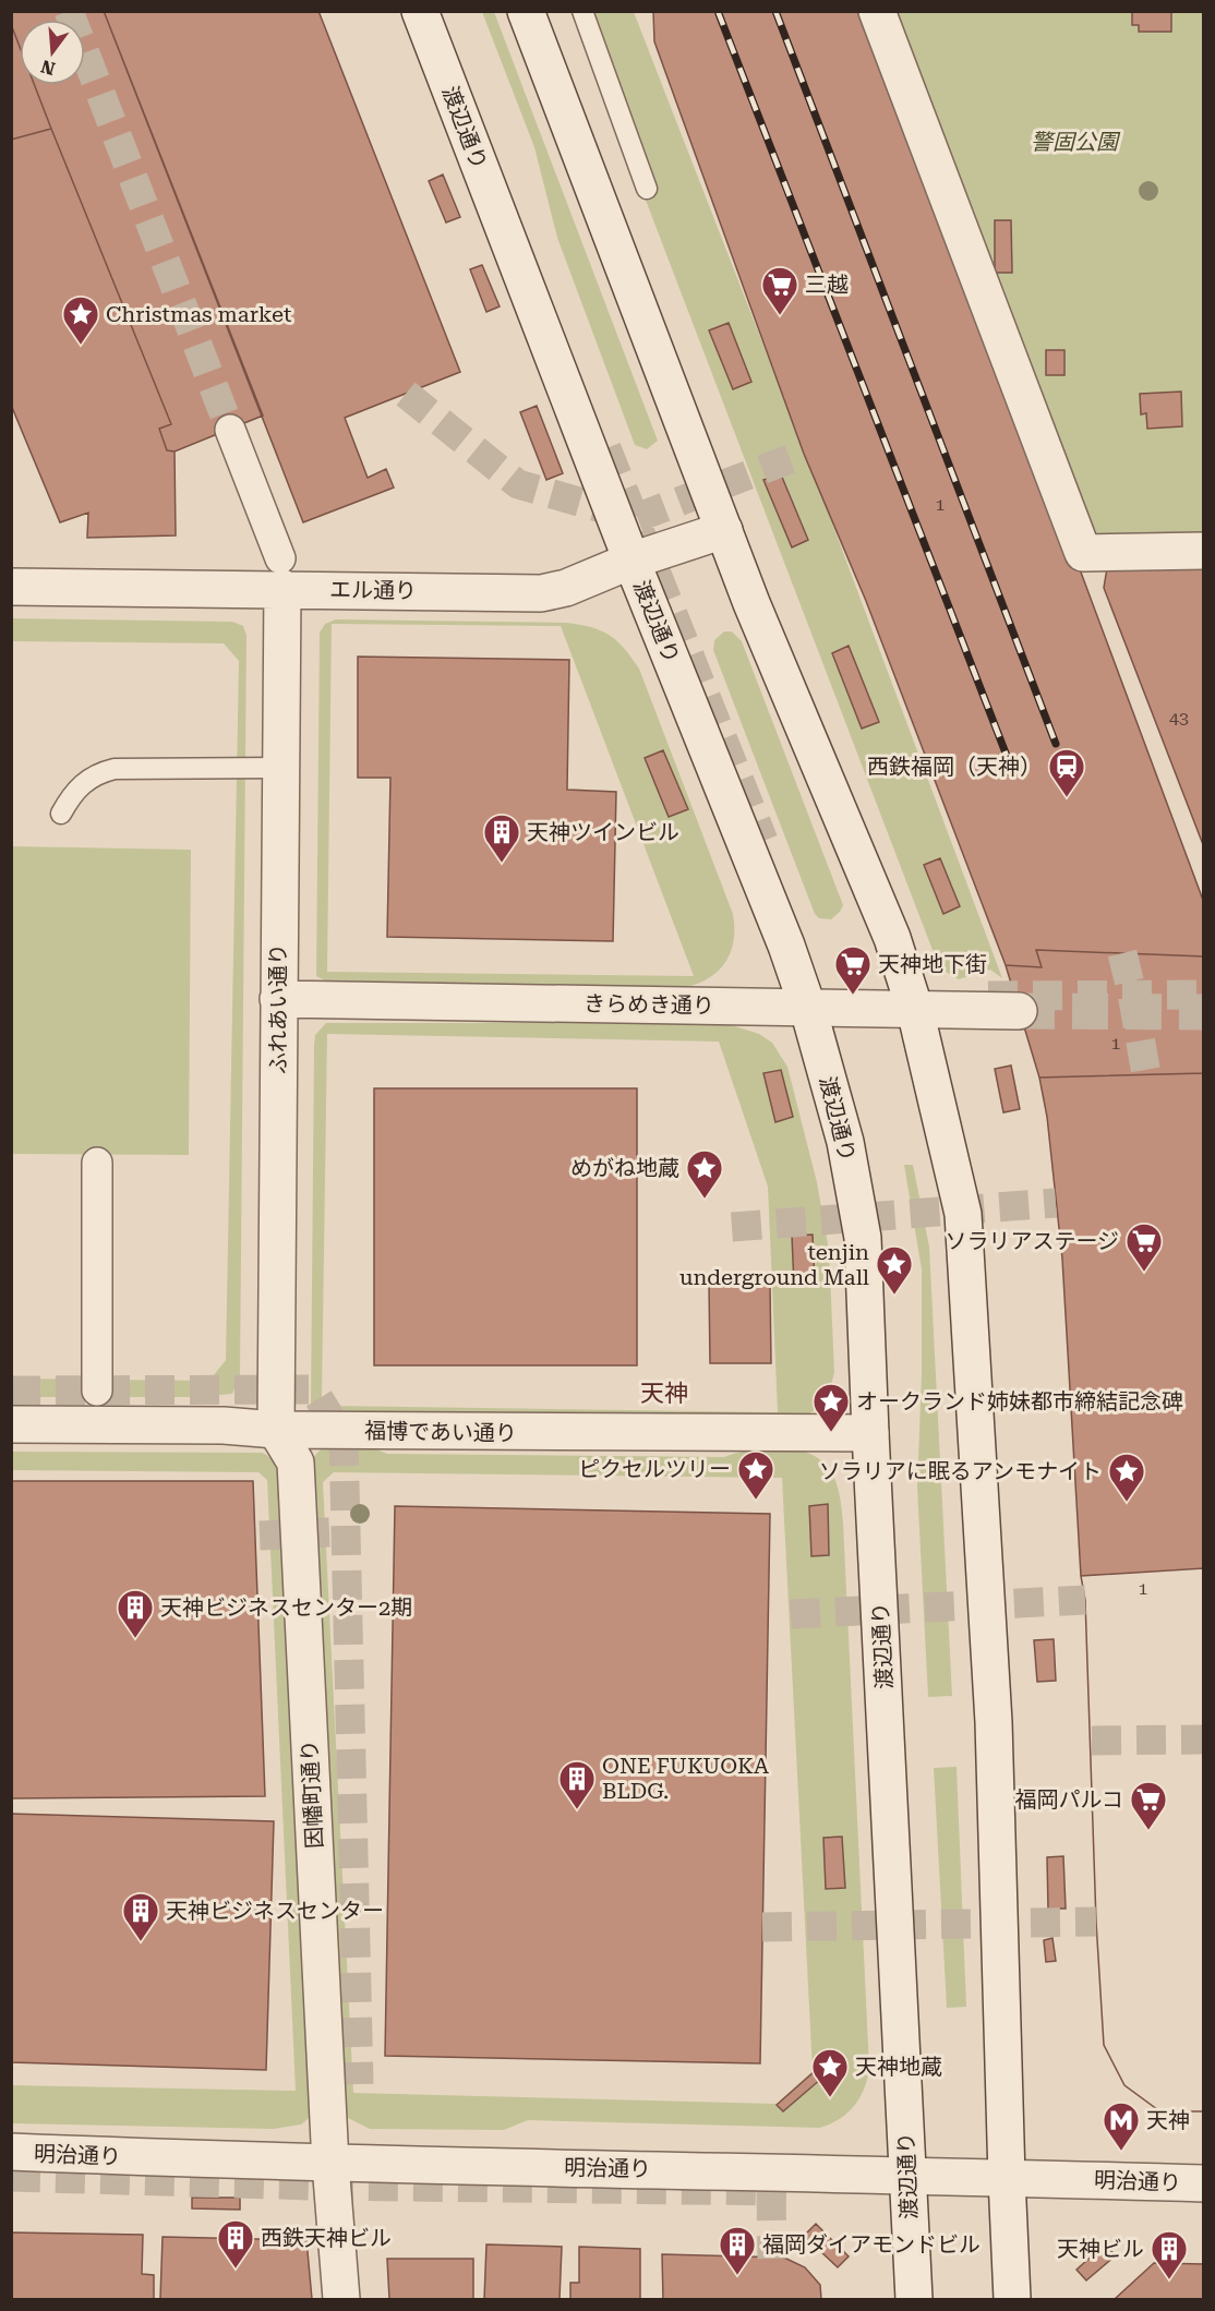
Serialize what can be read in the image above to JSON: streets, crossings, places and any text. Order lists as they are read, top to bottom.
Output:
{
  "streets": {
    "street": [
      "渡辺通り",
      "エル通り",
      "きらめき通り",
      "ふれあい通り",
      "福博であい通り",
      "因幡町通り",
      "明治通り"
    ]
  },
  "crossings": [
    ["渡辺通り", "エル通り"],
    ["渡辺通り", "きらめき通り"],
    ["渡辺通り", "福博であい通り"],
    ["渡辺通り", "明治通り"],
    ["エル通り", "ふれあい通り"],
    ["きらめき通り", "ふれあい通り"],
    ["ふれあい通り", "福博であい通り"],
    ["ふれあい通り", "因幡町通り"],
    ["福博であい通り", "因幡町通り"],
    ["因幡町通り", "明治通り"]
  ],
  "districts": ["天神"],
  "parks": ["警固公園"],
  "places": {
    "supermarket": [
      "三越",
      "天神地下街",
      "ソラリアステージ",
      "福岡パルコ"
    ],
    "place": [
      "Christmas market",
      "めがね地蔵",
      "tenjin underground Mall",
      "オークランド姉妹都市締結記念碑",
      "ピクセルツリー",
      "ソラリアに眠るアンモナイト",
      "天神地蔵"
    ],
    "station": ["西鉄福岡（天神）"],
    "building": [
      "天神ツインビル",
      "天神ビジネスセンター2期",
      "ONE FUKUOKA BLDG.",
      "天神ビジネスセンター",
      "西鉄天神ビル",
      "福岡ダイアモンドビル",
      "天神ビル"
    ],
    "metro station": ["天神"]
  },
  "house_numbers": [
    "1",
    "43",
    "1",
    "1"
  ],
  "north": "bottom"
}
